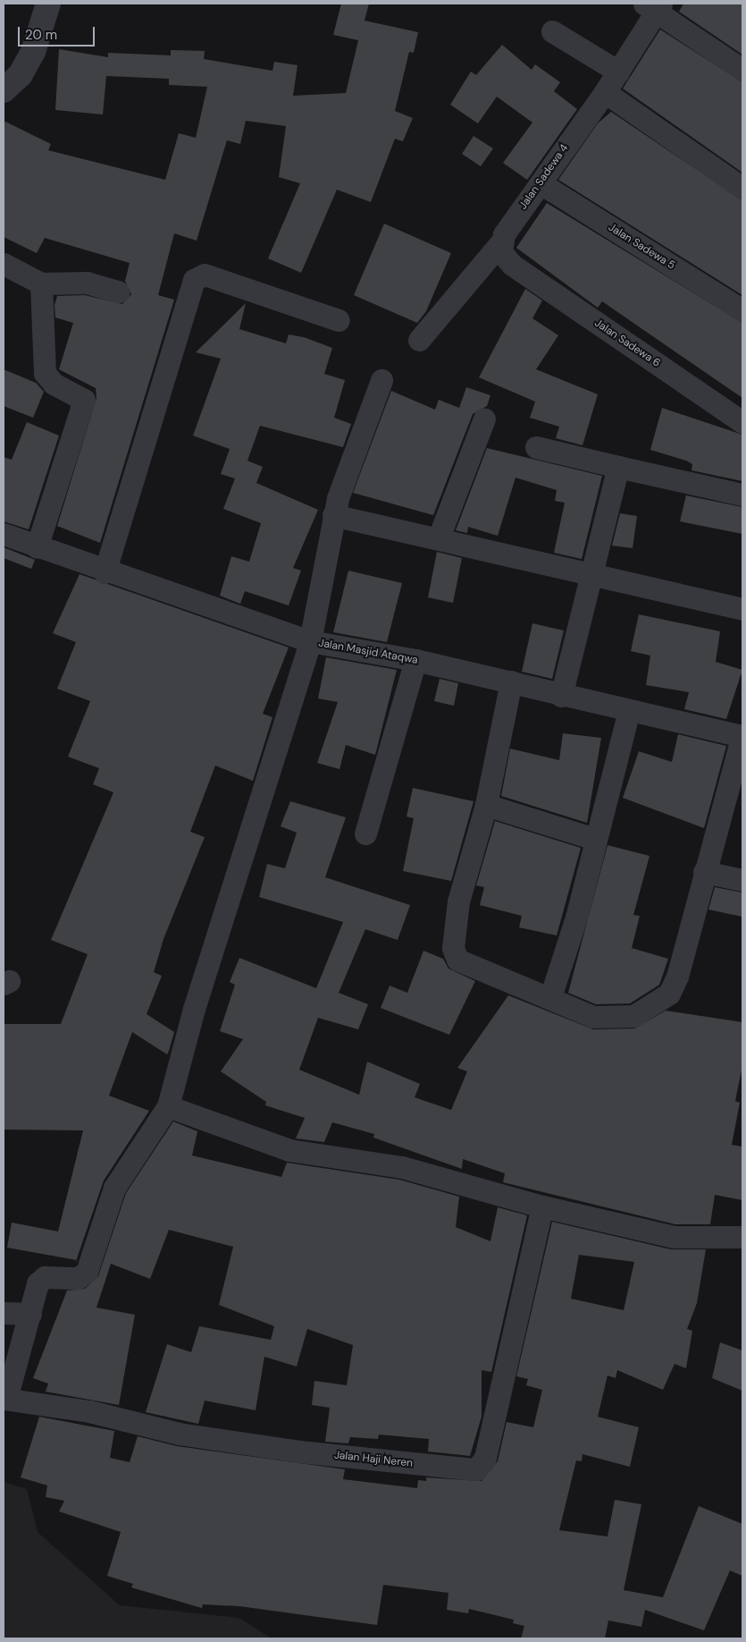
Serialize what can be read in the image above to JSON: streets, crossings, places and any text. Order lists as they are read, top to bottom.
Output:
{
  "streets": {
    "street": [
      "Jalan Sadewa 4",
      "Jalan Sadewa 5",
      "Jalan Sadewa 6",
      "Jalan Masjid Ataqwa",
      "Jalan Haji Neren"
    ]
  },
  "crossings": [
    ["Jalan Sadewa 4", "Jalan Sadewa 5"],
    ["Jalan Sadewa 4", "Jalan Sadewa 6"]
  ],
  "scale_bar": "20 m"
}
